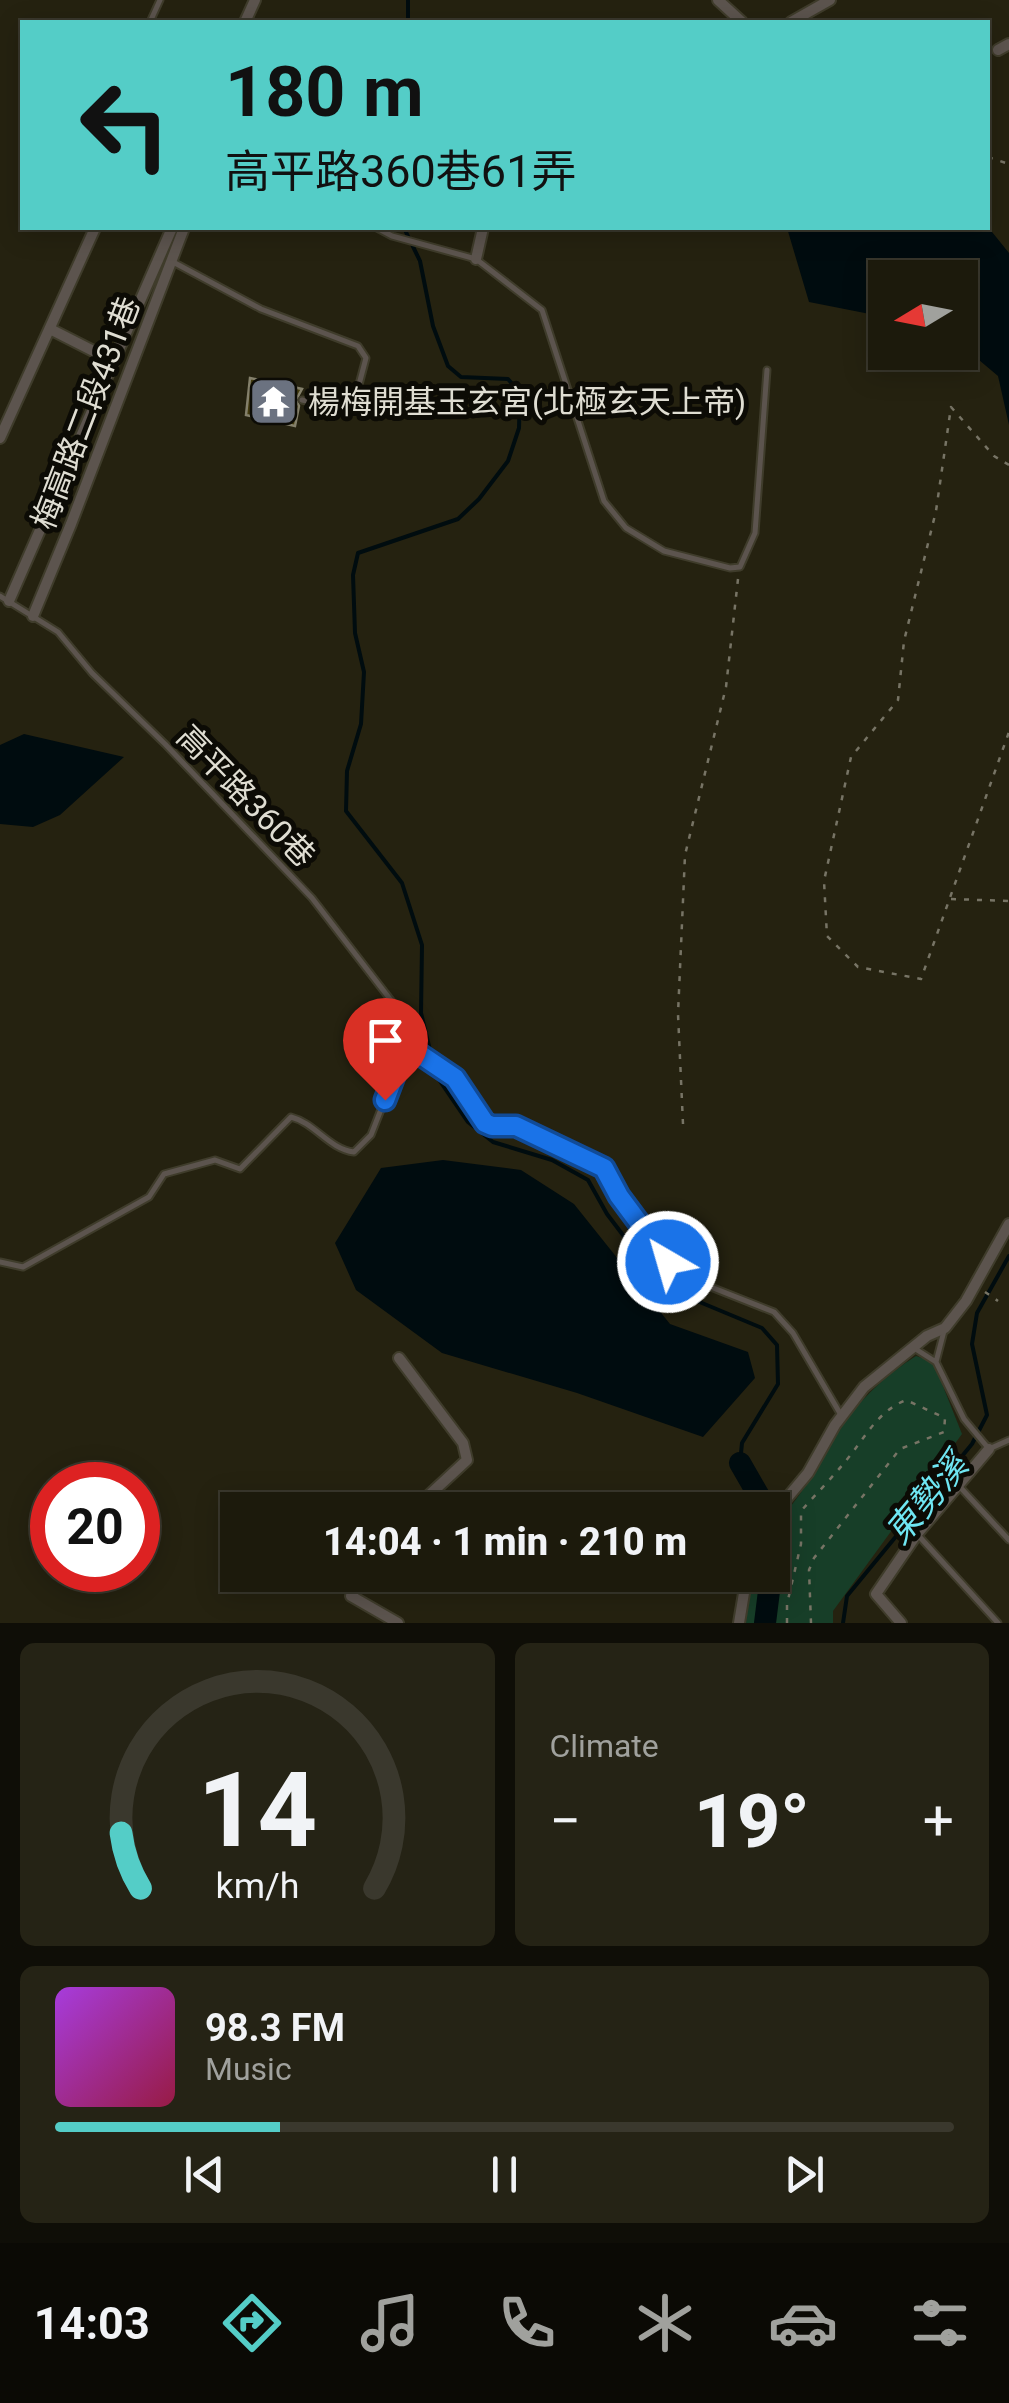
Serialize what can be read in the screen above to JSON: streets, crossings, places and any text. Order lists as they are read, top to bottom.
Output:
{
  "streets": {
    "street": ["梅高路二段431巷"],
    "lane": ["高平路360巷"]
  },
  "crossings": [
    ["梅高路二段431巷", "高平路360巷"]
  ],
  "water": ["東勢溪"],
  "places": {
    "temple": ["楊梅開基玉玄宮(北極玄天上帝)"]
  },
  "north": "left",
  "page": {
    "turn": ["180 m", "高平路360巷61弄"],
    "limit": "20",
    "trip": "14:04 · 1 min · 210 m",
    "tile": "Climate",
    "heat": ["−", "19°", "+"],
    "song": ["98.3 FM", "Music"],
    "tabs": "14:03",
    "gauge": ["14", "km/h"]
  }
}
